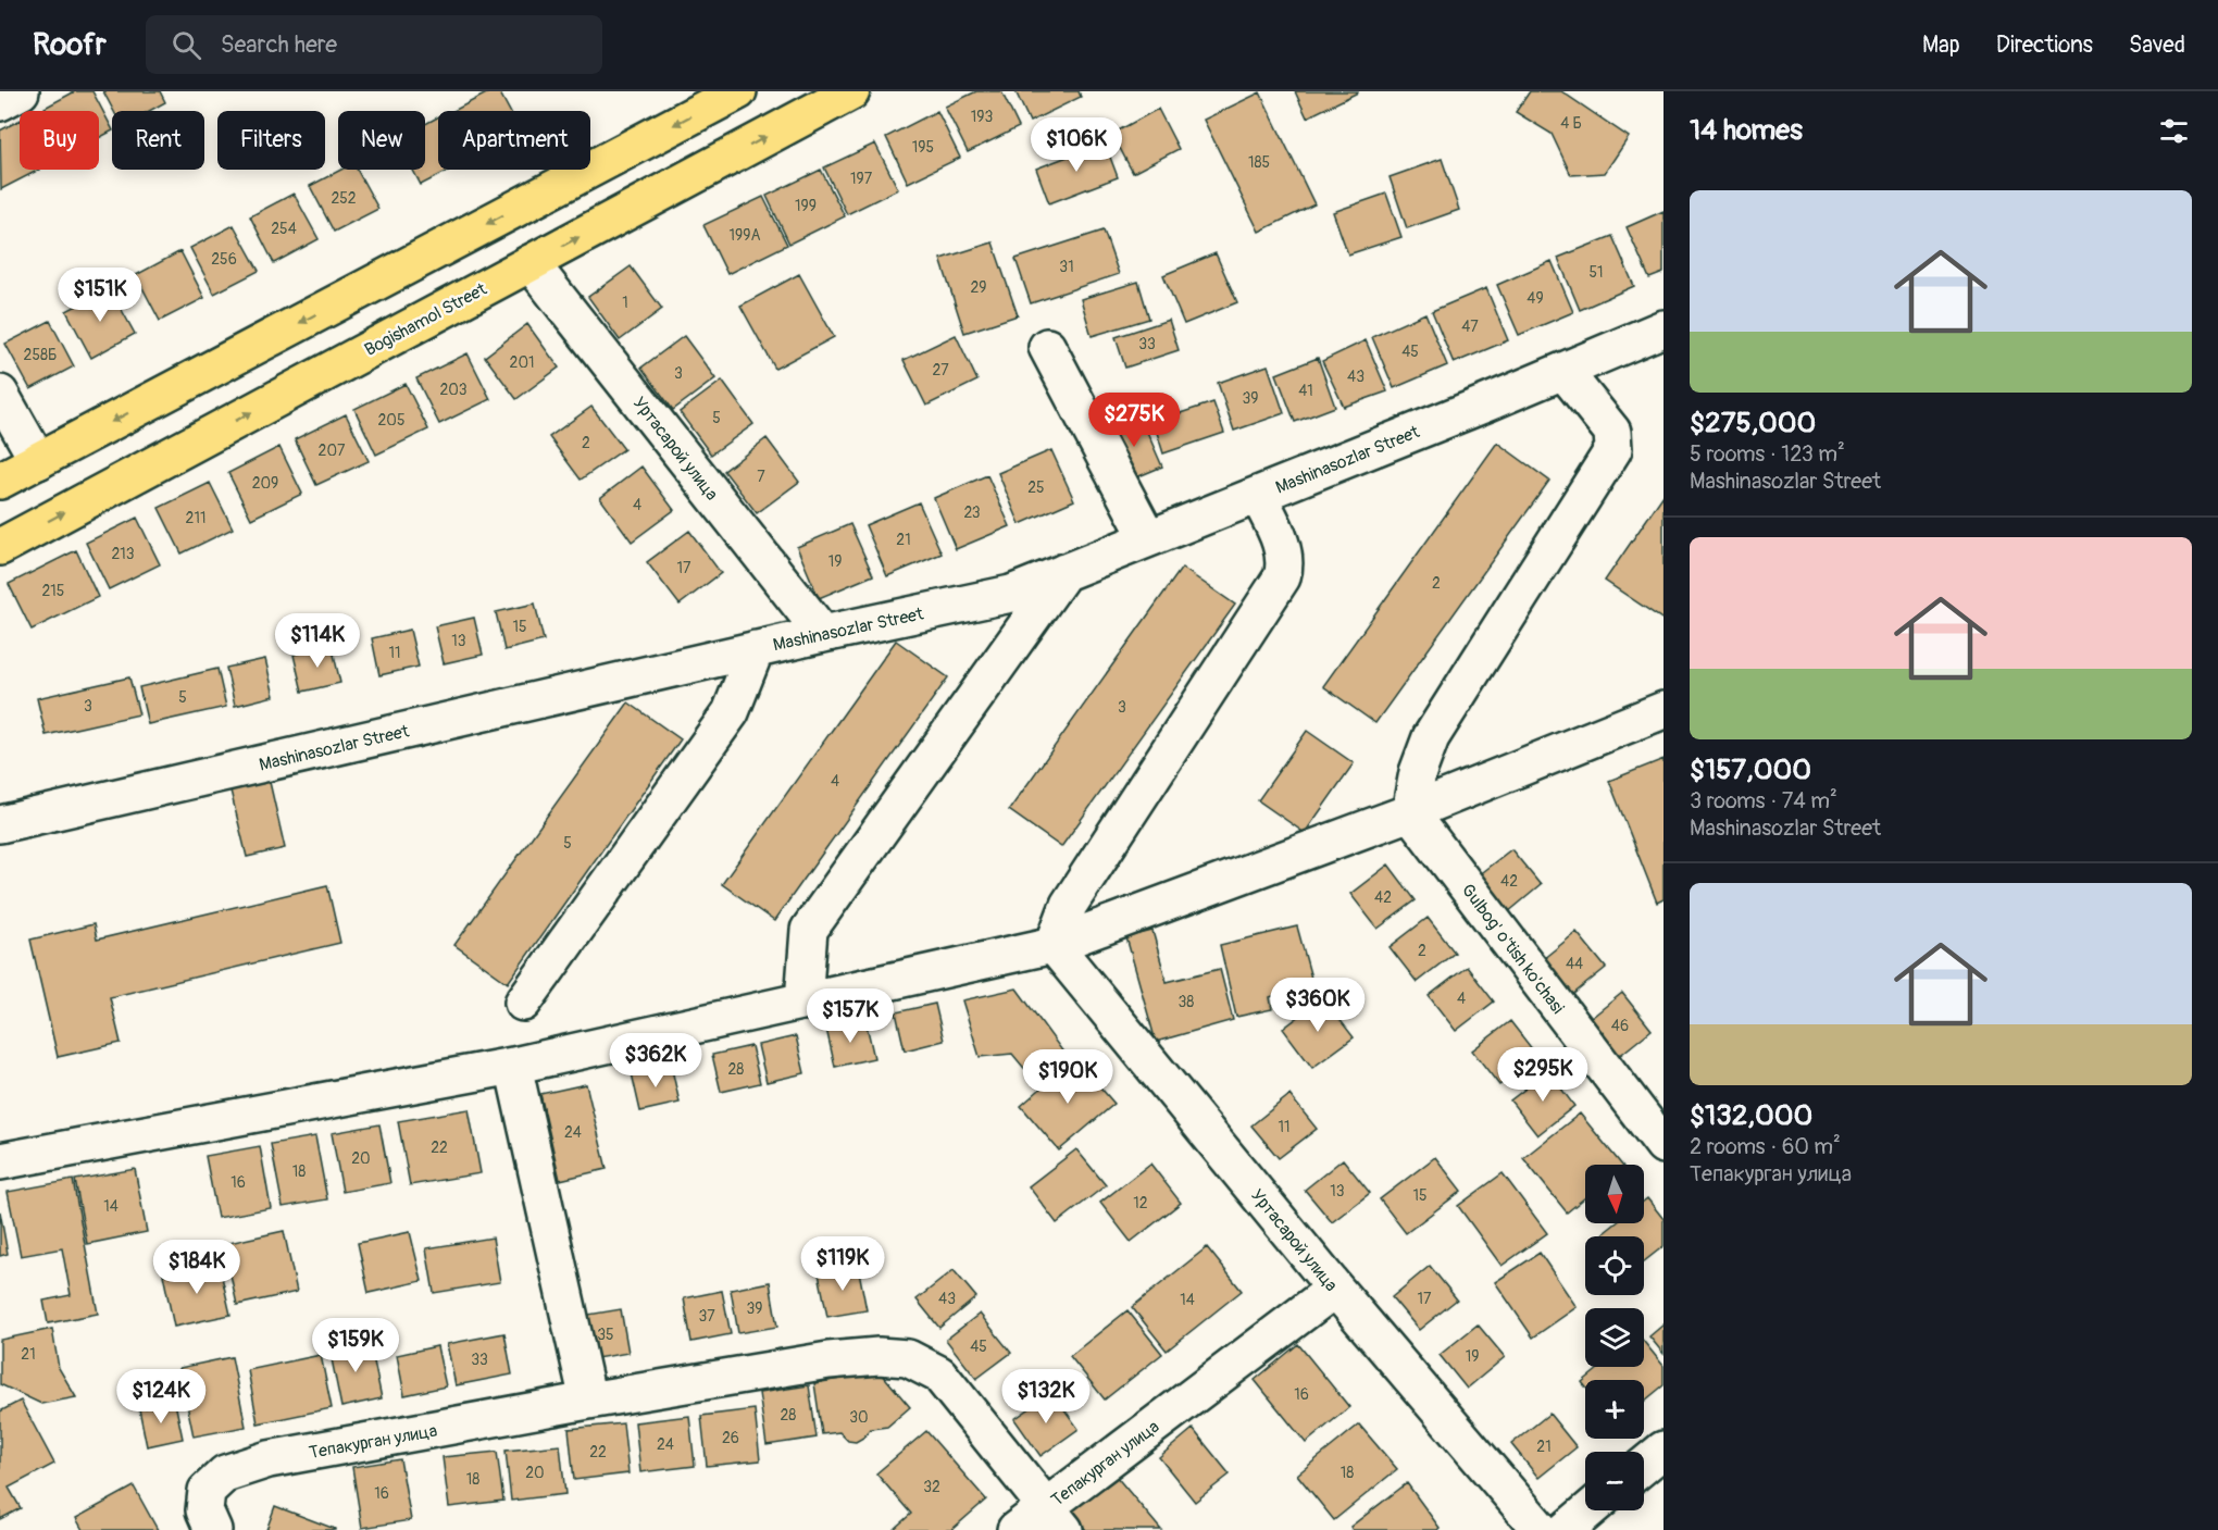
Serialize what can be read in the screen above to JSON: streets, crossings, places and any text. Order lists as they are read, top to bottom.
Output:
{
  "streets": {
    "main road": ["Bogishamol Street"],
    "street": [
      "Уртасарой улица",
      "Mashinasozlar Street",
      "Gulbog' o'tish ko'chasi",
      "Тепакурган улица"
    ]
  },
  "crossings": [
    ["Bogishamol Street", "Уртасарой улица"],
    ["Уртасарой улица", "Mashinasozlar Street"],
    ["Уртасарой улица", "Тепакурган улица"]
  ],
  "house_numbers": [
    "193",
    "4 Б",
    "195",
    "185",
    "197",
    "252",
    "199",
    "254",
    "199А",
    "256",
    "31",
    "51",
    "29",
    "49",
    "1",
    "47",
    "33",
    "45",
    "258Б",
    "201",
    "27",
    "3",
    "43",
    "203",
    "41",
    "39",
    "5",
    "205",
    "2",
    "207",
    "7",
    "209",
    "25",
    "4",
    "23",
    "211",
    "21",
    "213",
    "19",
    "17",
    "2",
    "215",
    "15",
    "13",
    "11",
    "5",
    "3",
    "3",
    "4",
    "5",
    "42",
    "42",
    "2",
    "44",
    "4",
    "38",
    "46",
    "28",
    "11",
    "24",
    "22",
    "20",
    "18",
    "16",
    "13",
    "15",
    "12",
    "14",
    "43",
    "17",
    "14",
    "39",
    "37",
    "35",
    "45",
    "21",
    "19",
    "33",
    "16",
    "28",
    "30",
    "26",
    "24",
    "21",
    "22",
    "20",
    "18",
    "18",
    "32",
    "16"
  ],
  "north": "bottom",
  "page": {
    "header": "Roofr",
    "search": "Search here",
    "nav": ["Map", "Directions", "Saved"],
    "heading": "14 homes",
    "chip": [
      "Buy",
      "Rent",
      "Filters",
      "New",
      "Apartment"
    ],
    "price": [
      "$106K",
      "$151K",
      "$275K",
      "$114K",
      "$360K",
      "$157K",
      "$362K",
      "$295K",
      "$190K",
      "$119K",
      "$184K",
      "$159K",
      "$124K",
      "$132K"
    ],
    "list": [
      {
        "name": "$275,000",
        "note": "5 rooms · 123 m² · Mashinasozlar Street"
      },
      {
        "name": "$157,000",
        "note": "3 rooms · 74 m² · Mashinasozlar Street"
      },
      {
        "name": "$132,000",
        "note": "2 rooms · 60 m² · Тепакурган улица"
      }
    ],
    "map_buttons": ["+", "−"]
  }
}
